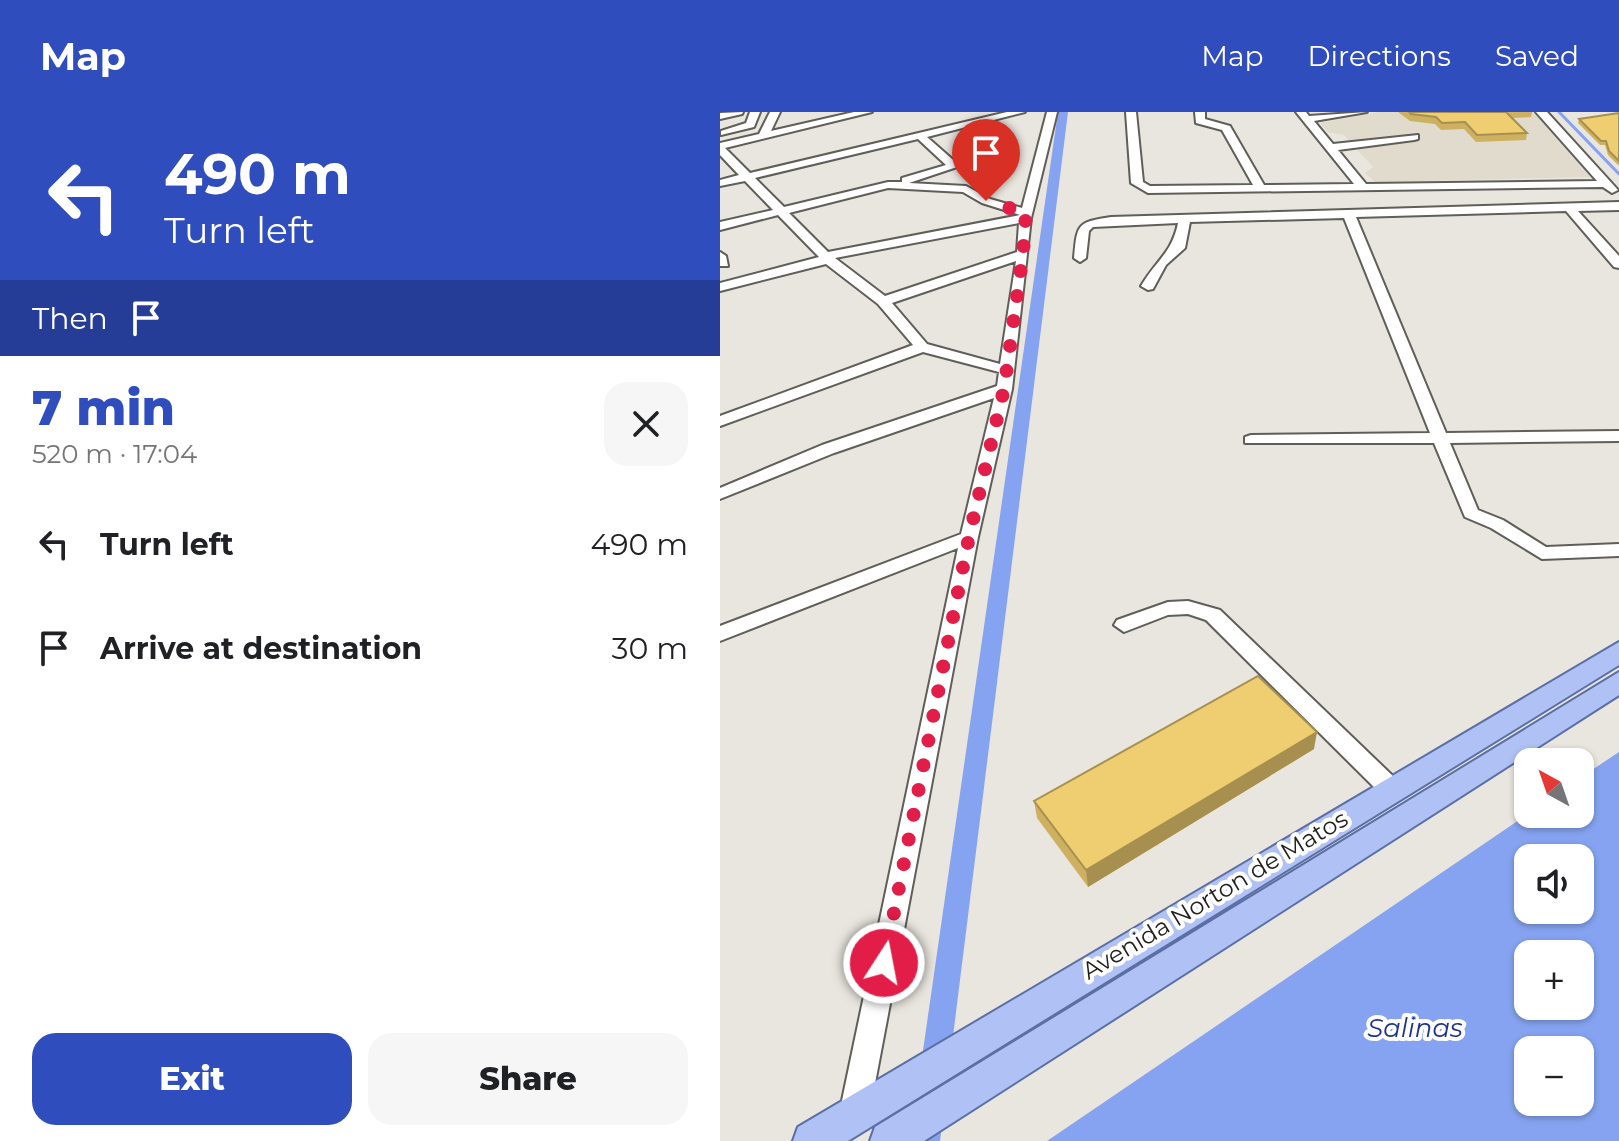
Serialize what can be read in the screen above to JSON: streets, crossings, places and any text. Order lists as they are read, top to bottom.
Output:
{
  "streets": {
    "main road": ["Avenida Norton de Matos"]
  },
  "water": ["Salinas"],
  "north": "top left",
  "page": {
    "header": "Map",
    "nav": ["Map", "Directions", "Saved"],
    "turn": ["490 m", "Turn left"],
    "then": "Then",
    "heading": ["7 min", "520 m · 17:04"],
    "list": [
      {
        "name": "Turn left",
        "value": "490 m"
      },
      {
        "name": "Arrive at destination",
        "value": "30 m"
      }
    ],
    "map_buttons": ["+", "−"],
    "buttons": ["Exit", "Share"]
  }
}
